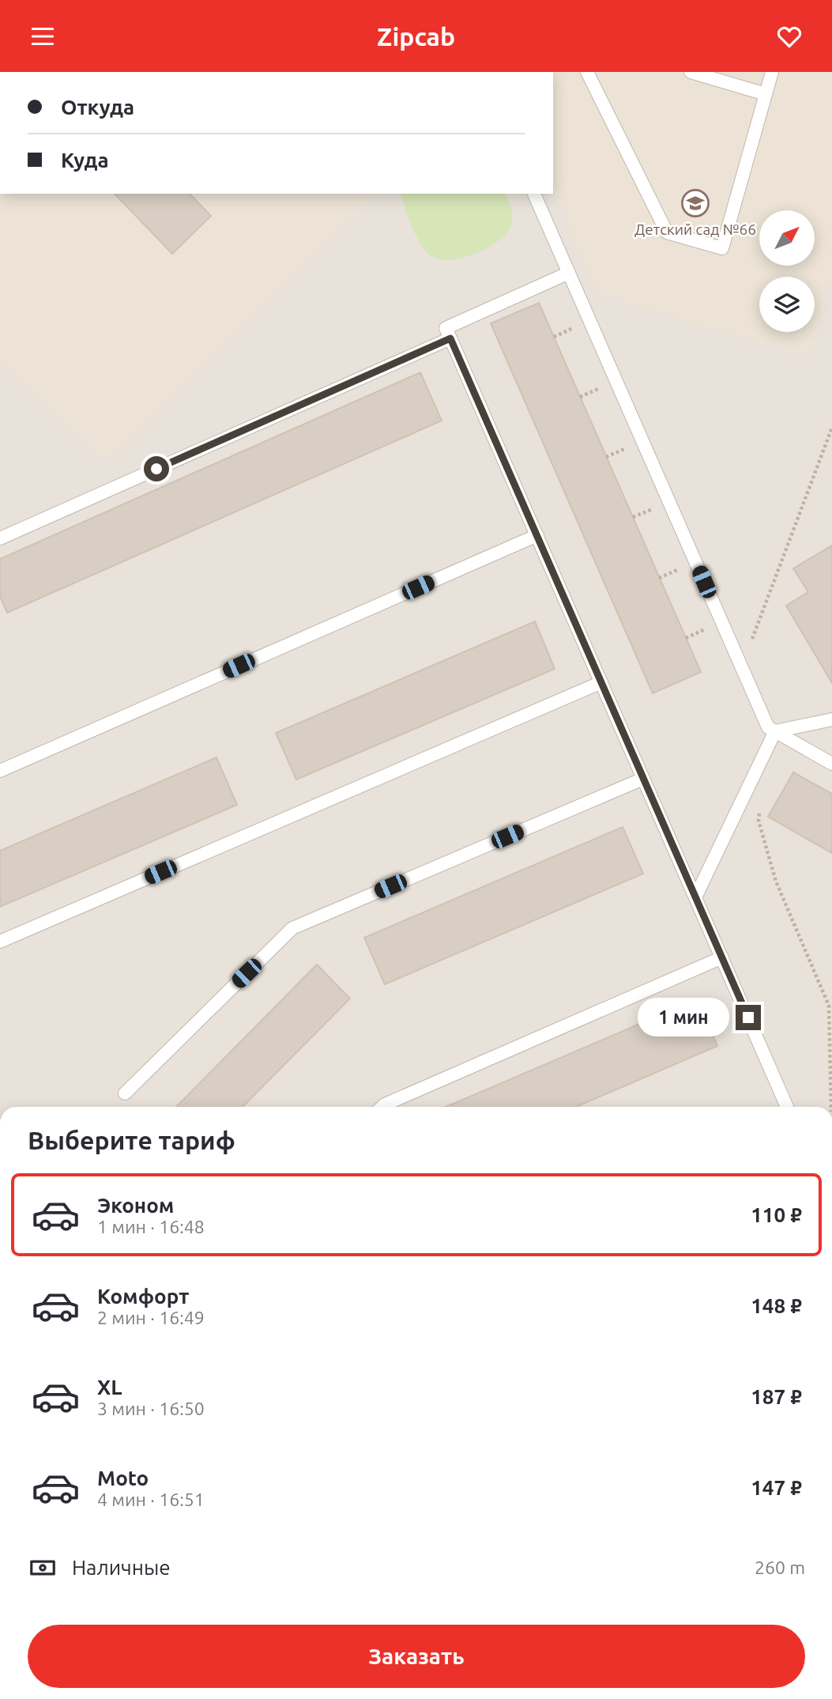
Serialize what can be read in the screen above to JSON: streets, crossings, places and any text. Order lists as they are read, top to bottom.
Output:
{
  "places": {
    "school or university": ["Детский сад №66"]
  },
  "north": "top right",
  "page": {
    "header": "Zipcab",
    "banner": ["Откуда", "Куда"],
    "bubble": "1 мин",
    "heading": "Выберите тариф",
    "list": [
      {
        "name": "Эконом",
        "note": "1 мин · 16:48",
        "value": "110 ₽"
      },
      {
        "name": "Комфорт",
        "note": "2 мин · 16:49",
        "value": "148 ₽"
      },
      {
        "name": "XL",
        "note": "3 мин · 16:50",
        "value": "187 ₽"
      },
      {
        "name": "Moto",
        "note": "4 мин · 16:51",
        "value": "147 ₽"
      }
    ],
    "pay": ["Наличные", "260 m"],
    "buttons": "Заказать"
  }
}
